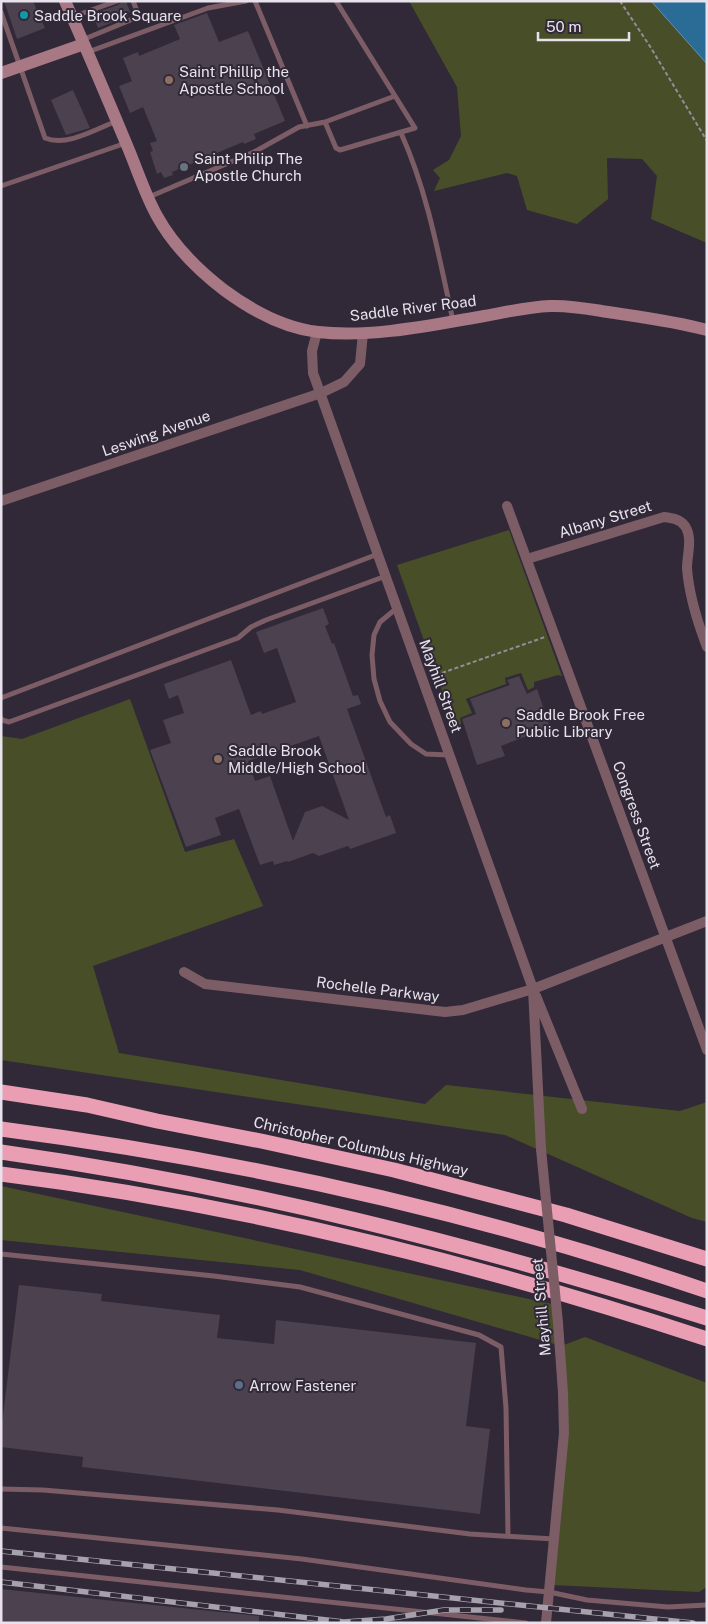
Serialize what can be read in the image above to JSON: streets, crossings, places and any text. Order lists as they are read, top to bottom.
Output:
{
  "streets": {
    "highway": ["Christopher Columbus Highway"],
    "street": [
      "Saddle River Road",
      "Leswing Avenue",
      "Albany Street",
      "Mayhill Street",
      "Congress Street",
      "Rochelle Parkway"
    ]
  },
  "crossings": [
    ["Saddle River Road", "Mayhill Street"],
    ["Leswing Avenue", "Mayhill Street"],
    ["Albany Street", "Congress Street"],
    ["Mayhill Street", "Rochelle Parkway"],
    ["Congress Street", "Rochelle Parkway"]
  ],
  "places": [
    "Saddle Brook Square",
    "Saint Phillip the Apostle School",
    "Saint Philip The Apostle Church",
    "Saddle Brook Free Public Library",
    "Saddle Brook Middle/High School",
    "Arrow Fastener"
  ],
  "scale_bar": "50 m"
}
